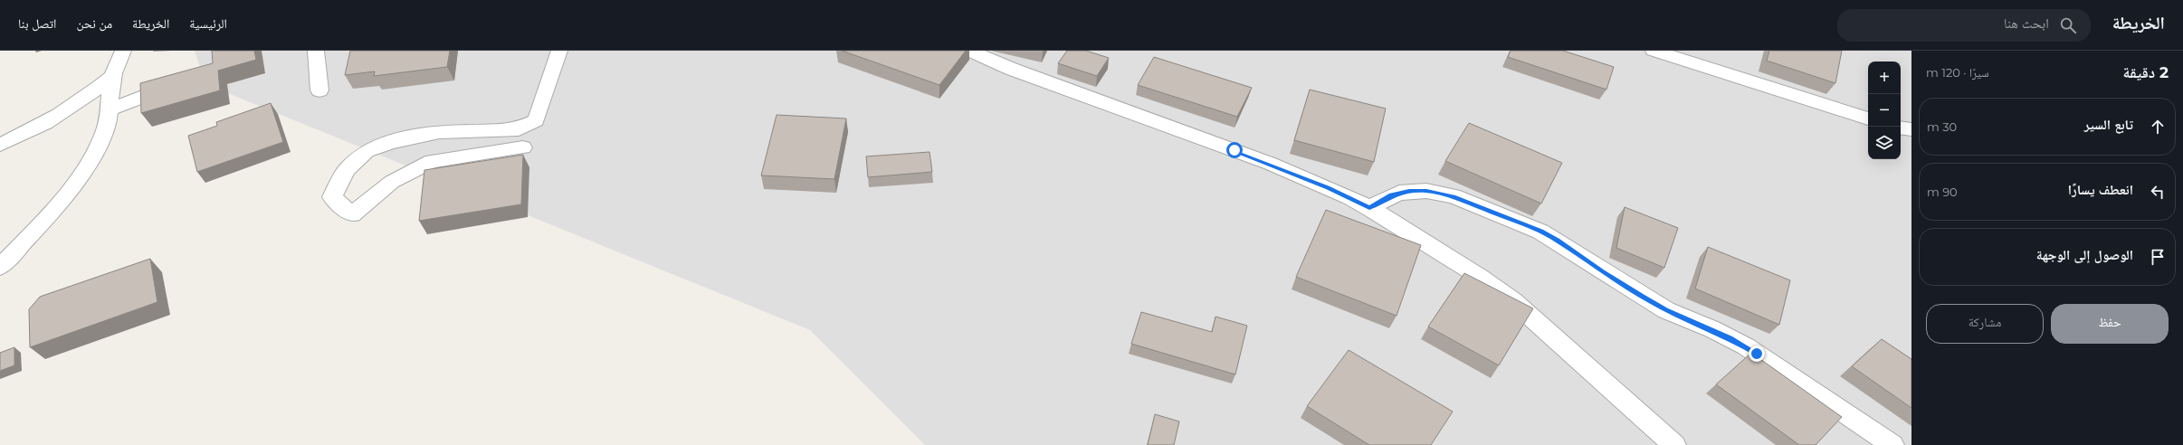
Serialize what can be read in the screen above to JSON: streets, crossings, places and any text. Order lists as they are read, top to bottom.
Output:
{
  "page": {
    "header": "الخريطة",
    "search": "ابحث هنا",
    "nav": [
      "الرئيسية",
      "الخريطة",
      "من نحن",
      "اتصل بنا"
    ],
    "heading": ["2 دقيقة", "سيرًا · 120 m"],
    "map_buttons": ["+", "−"],
    "list": [
      ["تابع السير", "30 m"],
      ["انعطف يسارًا", "90 m"],
      "الوصول إلى الوجهة"
    ],
    "buttons": ["حفظ", "مشاركة"]
  }
}
